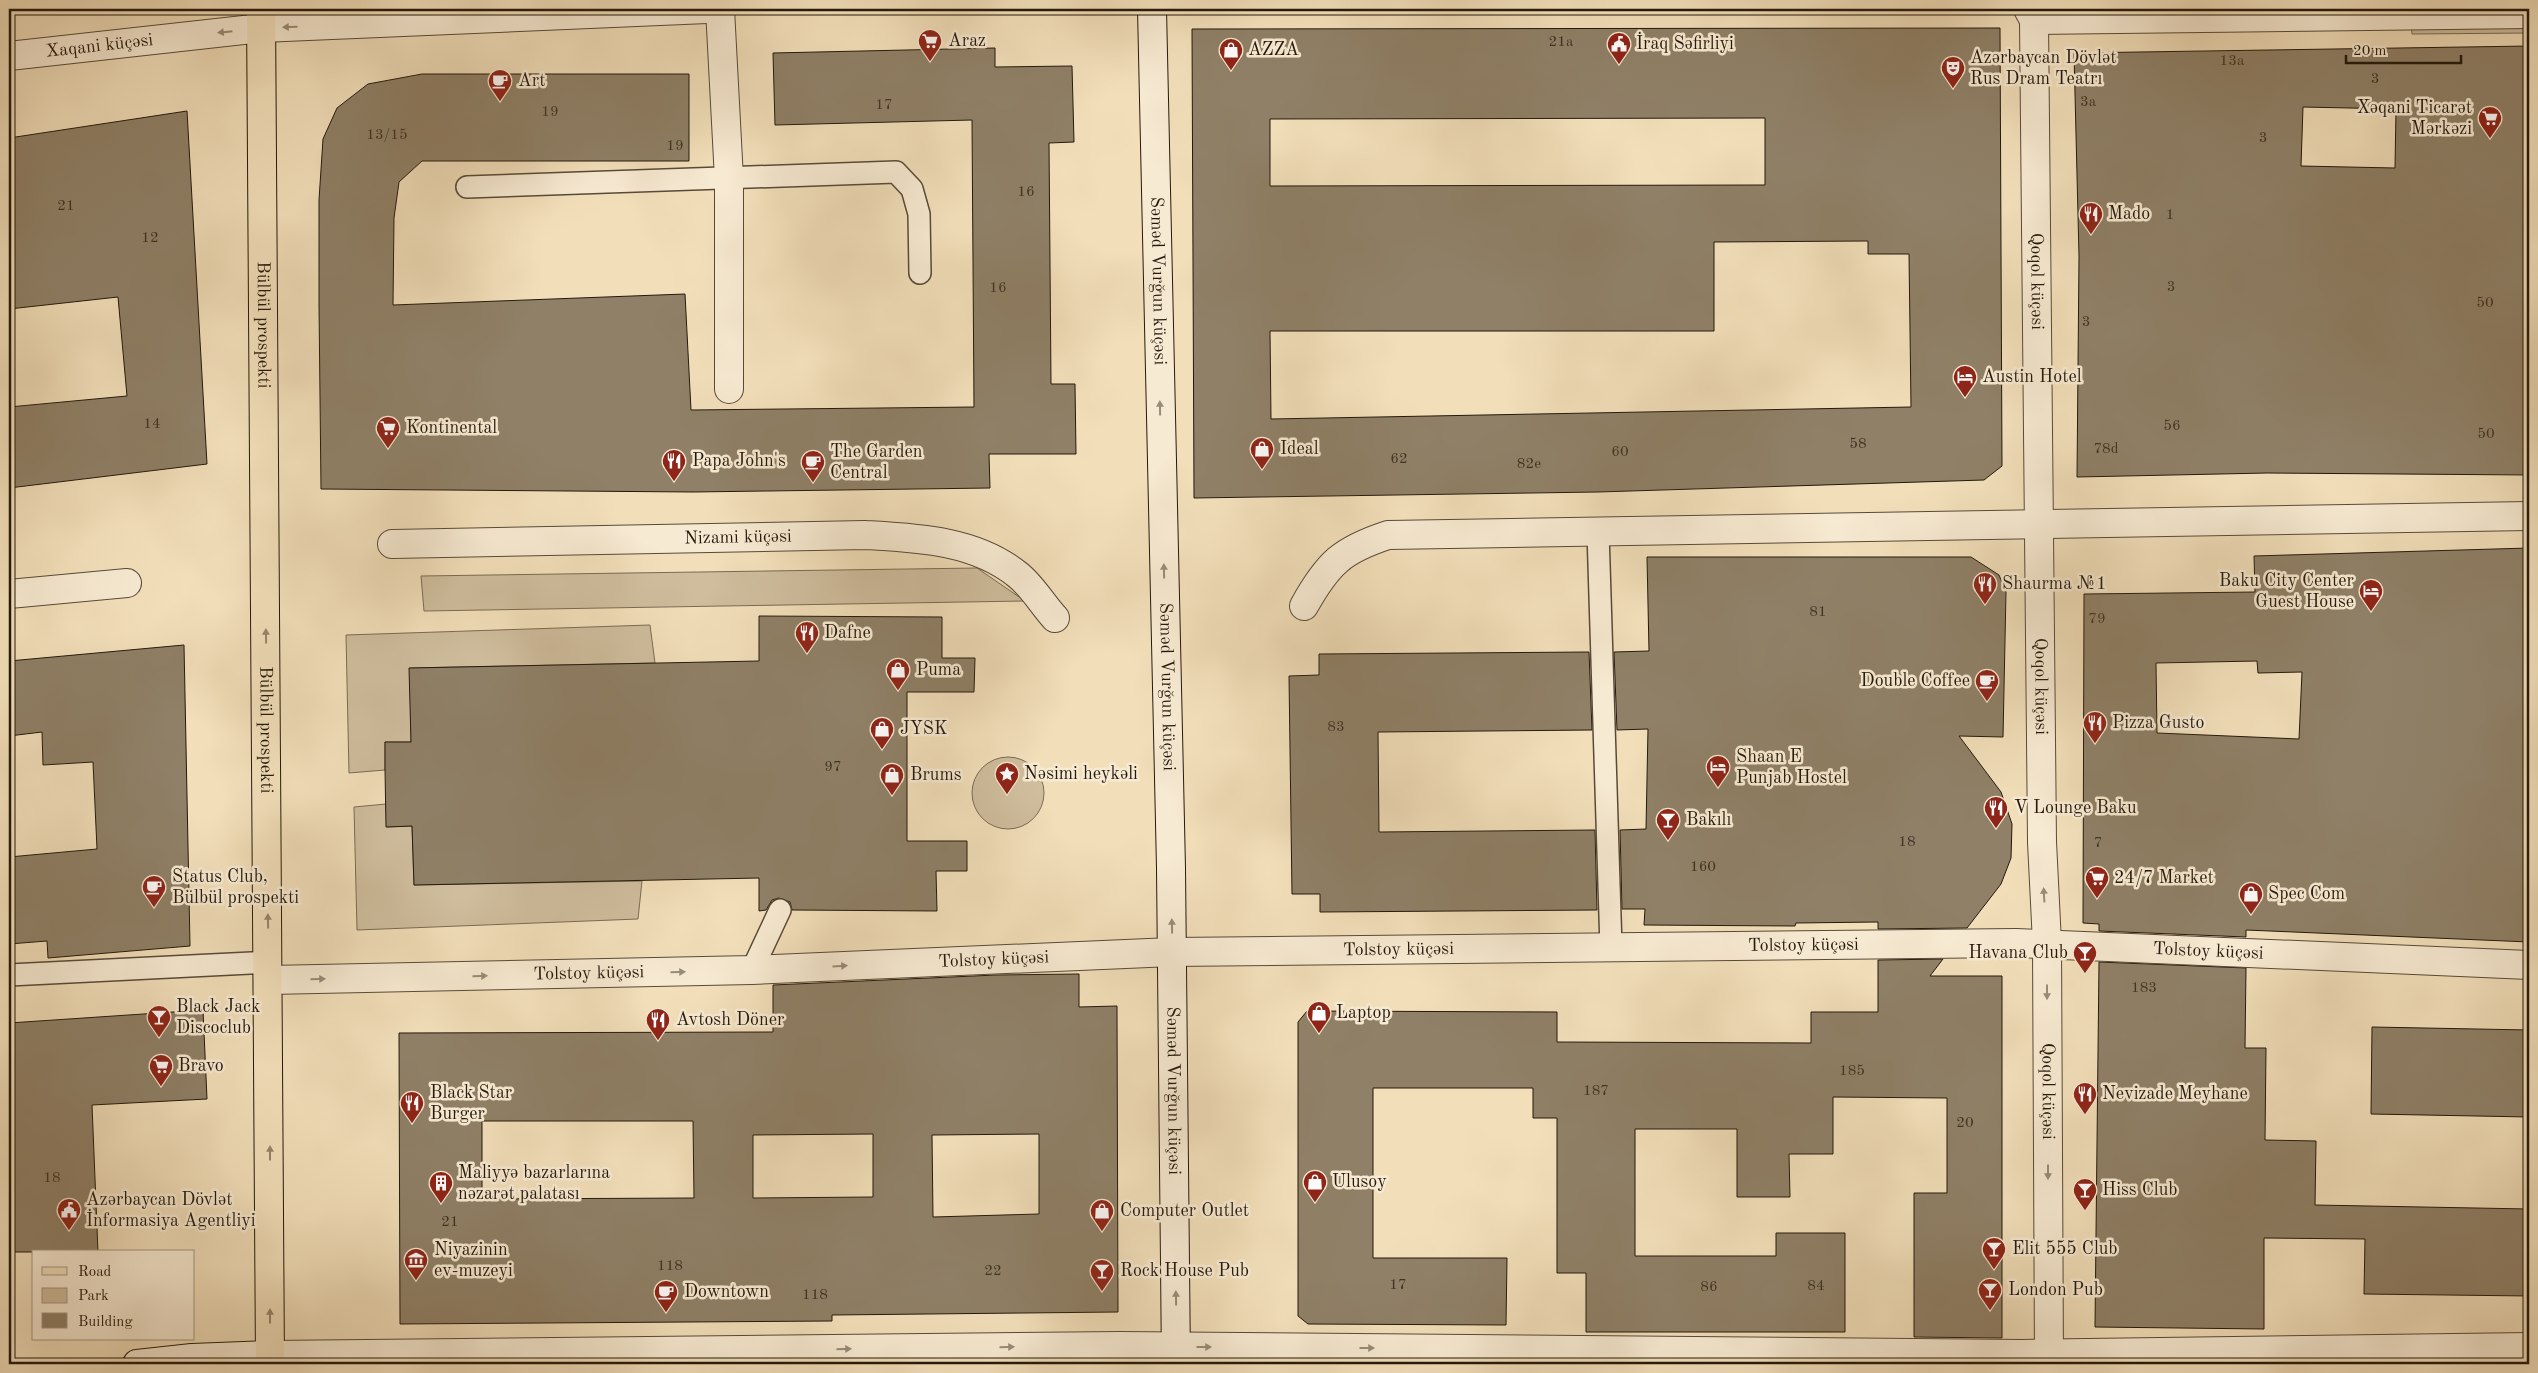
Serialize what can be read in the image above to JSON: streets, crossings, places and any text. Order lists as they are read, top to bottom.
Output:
{
  "streets": {
    "main road": ["Bülbül prospekti"],
    "street": [
      "Xaqani küçəsi",
      "Qoqol küçəsi",
      "Səməd Vurğun küçəsi",
      "Nizami küçəsi",
      "Tolstoy küçəsi"
    ]
  },
  "crossings": [
    ["Xaqani küçəsi", "Bülbül prospekti"],
    ["Qoqol küçəsi", "Tolstoy küçəsi"],
    ["Səməd Vurğun küçəsi", "Tolstoy küçəsi"],
    ["Bülbül prospekti", "Tolstoy küçəsi"]
  ],
  "one_way": [
    "Xaqani küçəsi",
    "Səməd Vurğun küçəsi",
    "Bülbül prospekti",
    "Tolstoy küçəsi"
  ],
  "places": {
    "supermarket": [
      "Araz",
      "Xəqani Ticarət Mərkəzi",
      "Kontinental",
      "24/7 Market",
      "Bravo"
    ],
    "public building": ["İraq Səfirliyi", "Azərbaycan Dövlət İnformasiya Agentliyi"],
    "shop": [
      "AZZA",
      "Ideal",
      "Puma",
      "JYSK",
      "Brums",
      "Spec Com",
      "Laptop",
      "Ulusoy",
      "Computer Outlet"
    ],
    "theatre": ["Azərbaycan Dövlət Rus Dram Teatrı"],
    "cafe": [
      "Art",
      "The Garden Central",
      "Double Coffee",
      "Status Club, Bülbül prospekti",
      "Downtown"
    ],
    "restaurant": [
      "Mado",
      "Papa John's",
      "Shaurma №1",
      "Dafne",
      "Pizza Gusto",
      "V Lounge Baku",
      "Avtosh Döner",
      "Nevizade Meyhane",
      "Black Star Burger"
    ],
    "hotel": ["Austin Hotel", "Baku City Center Guest House", "Shaan E Punjab Hostel"],
    "place": ["Nəsimi heykəli"],
    "bar": [
      "Bakılı",
      "Havana Club",
      "Black Jack Discoclub",
      "Hiss Club",
      "Elit 555 Club",
      "Rock House Pub",
      "London Pub"
    ],
    "building": ["Maliyyə bazarlarına nəzarət palatası"],
    "museum": ["Niyazinin ev-muzeyi"]
  },
  "house_numbers": [
    "21a",
    "13a",
    "3",
    "3a",
    "17",
    "19",
    "13/15",
    "3",
    "19",
    "16",
    "21",
    "1",
    "12",
    "3",
    "16",
    "50",
    "3",
    "14",
    "56",
    "50",
    "58",
    "78d",
    "60",
    "62",
    "82e",
    "81",
    "79",
    "83",
    "97",
    "18",
    "7",
    "160",
    "183",
    "185",
    "187",
    "20",
    "18",
    "21",
    "118",
    "22",
    "17",
    "84",
    "86",
    "118"
  ],
  "legend": ["Road", "Park", "Building"],
  "scale_bar": "20 m"
}
